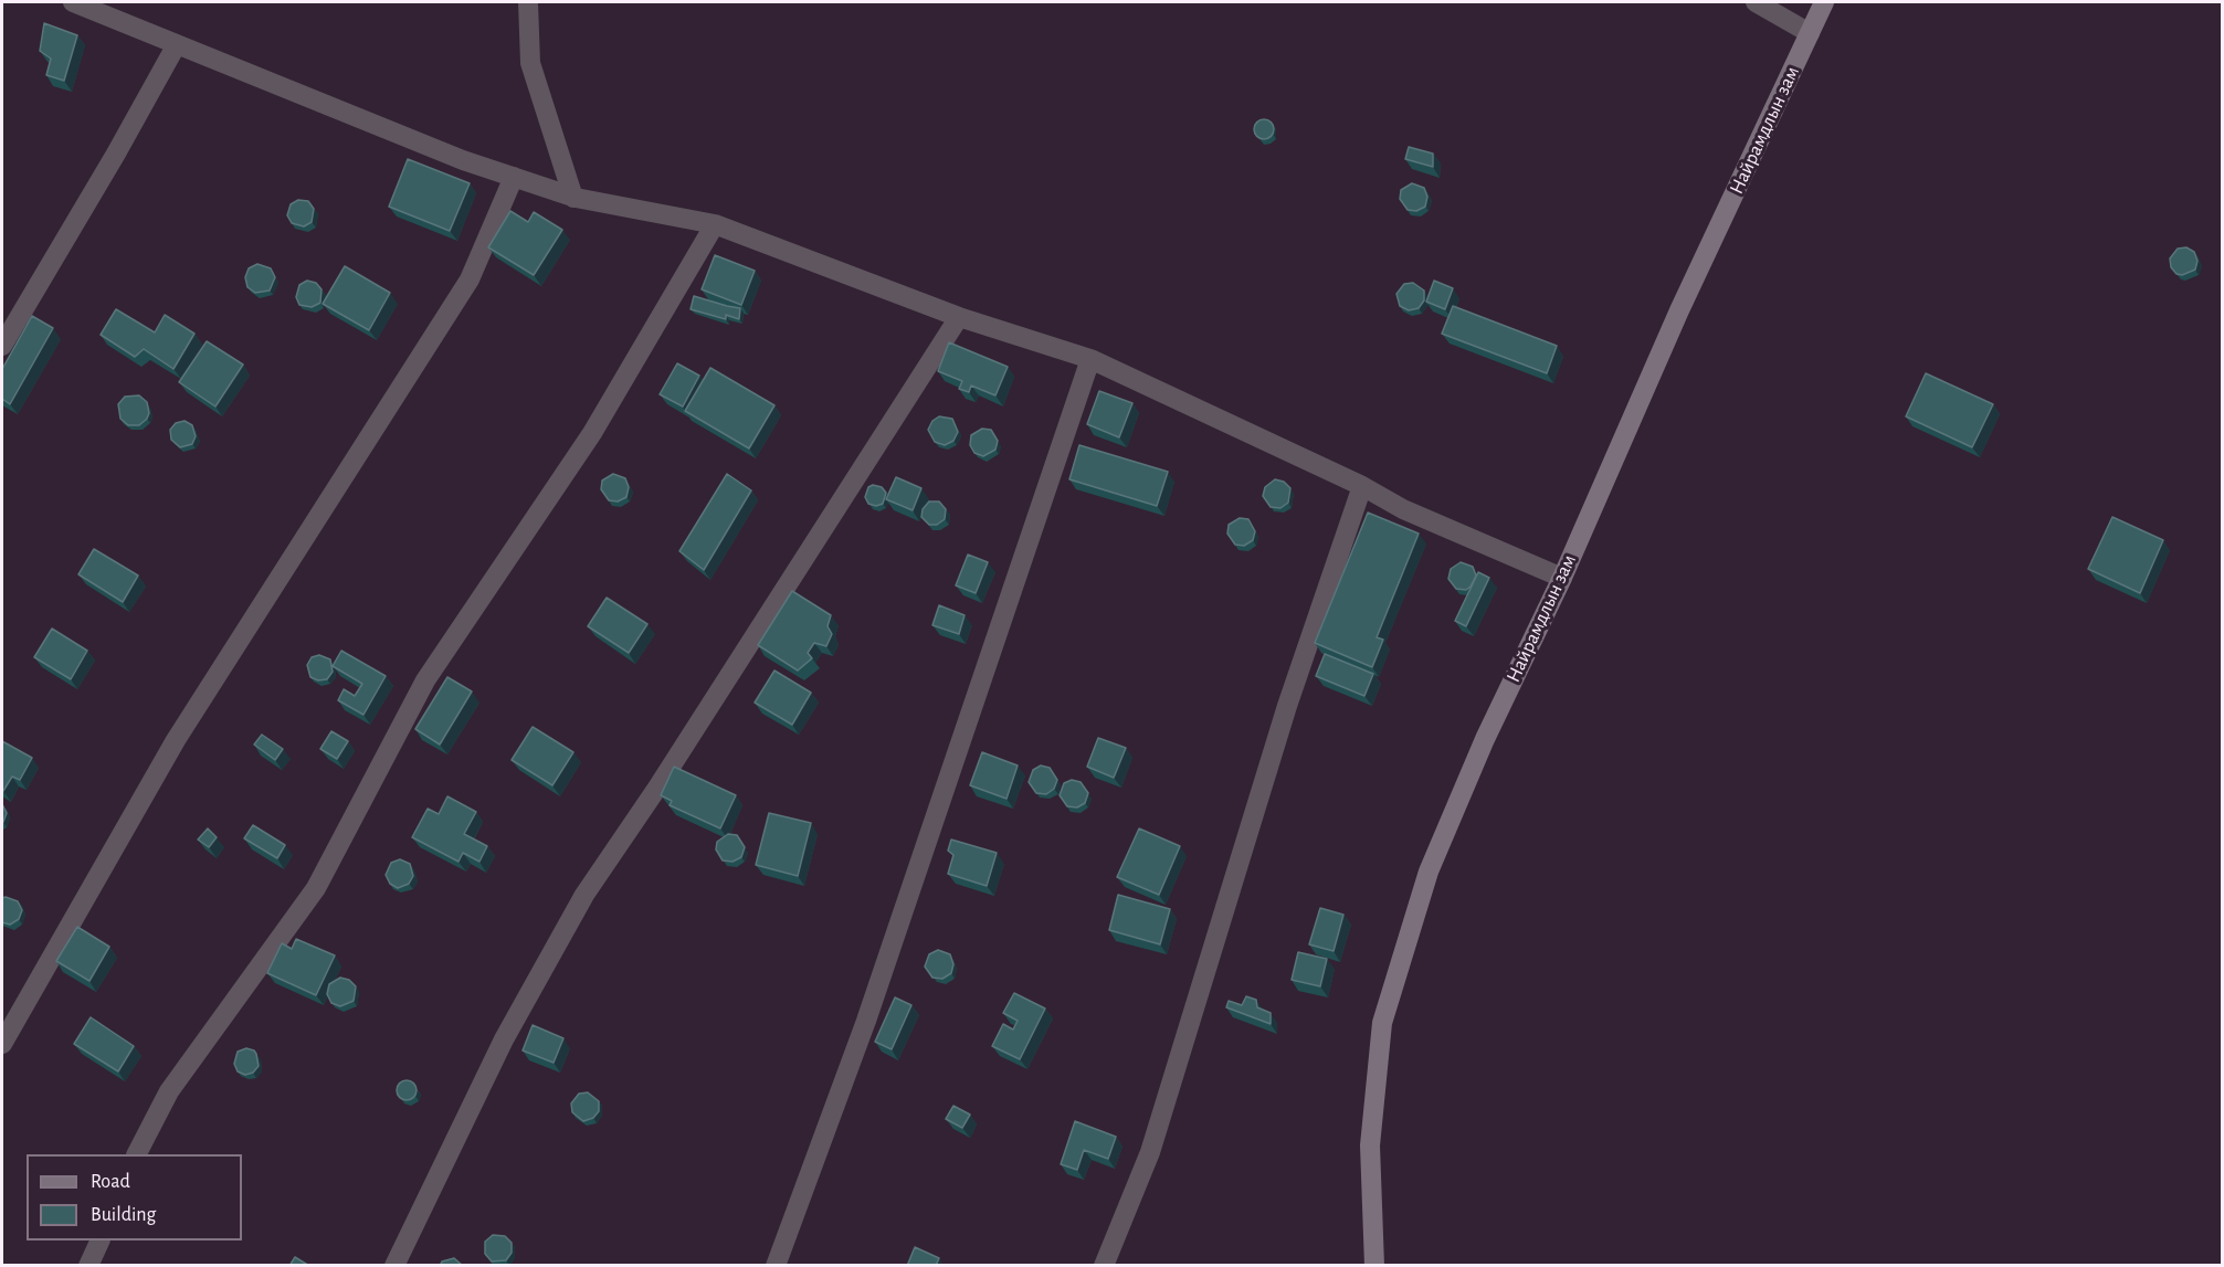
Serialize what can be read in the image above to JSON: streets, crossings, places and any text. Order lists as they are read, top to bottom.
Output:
{
  "streets": {
    "main road": ["Найрамдлын зам"]
  },
  "legend": ["Road", "Building"]
}
